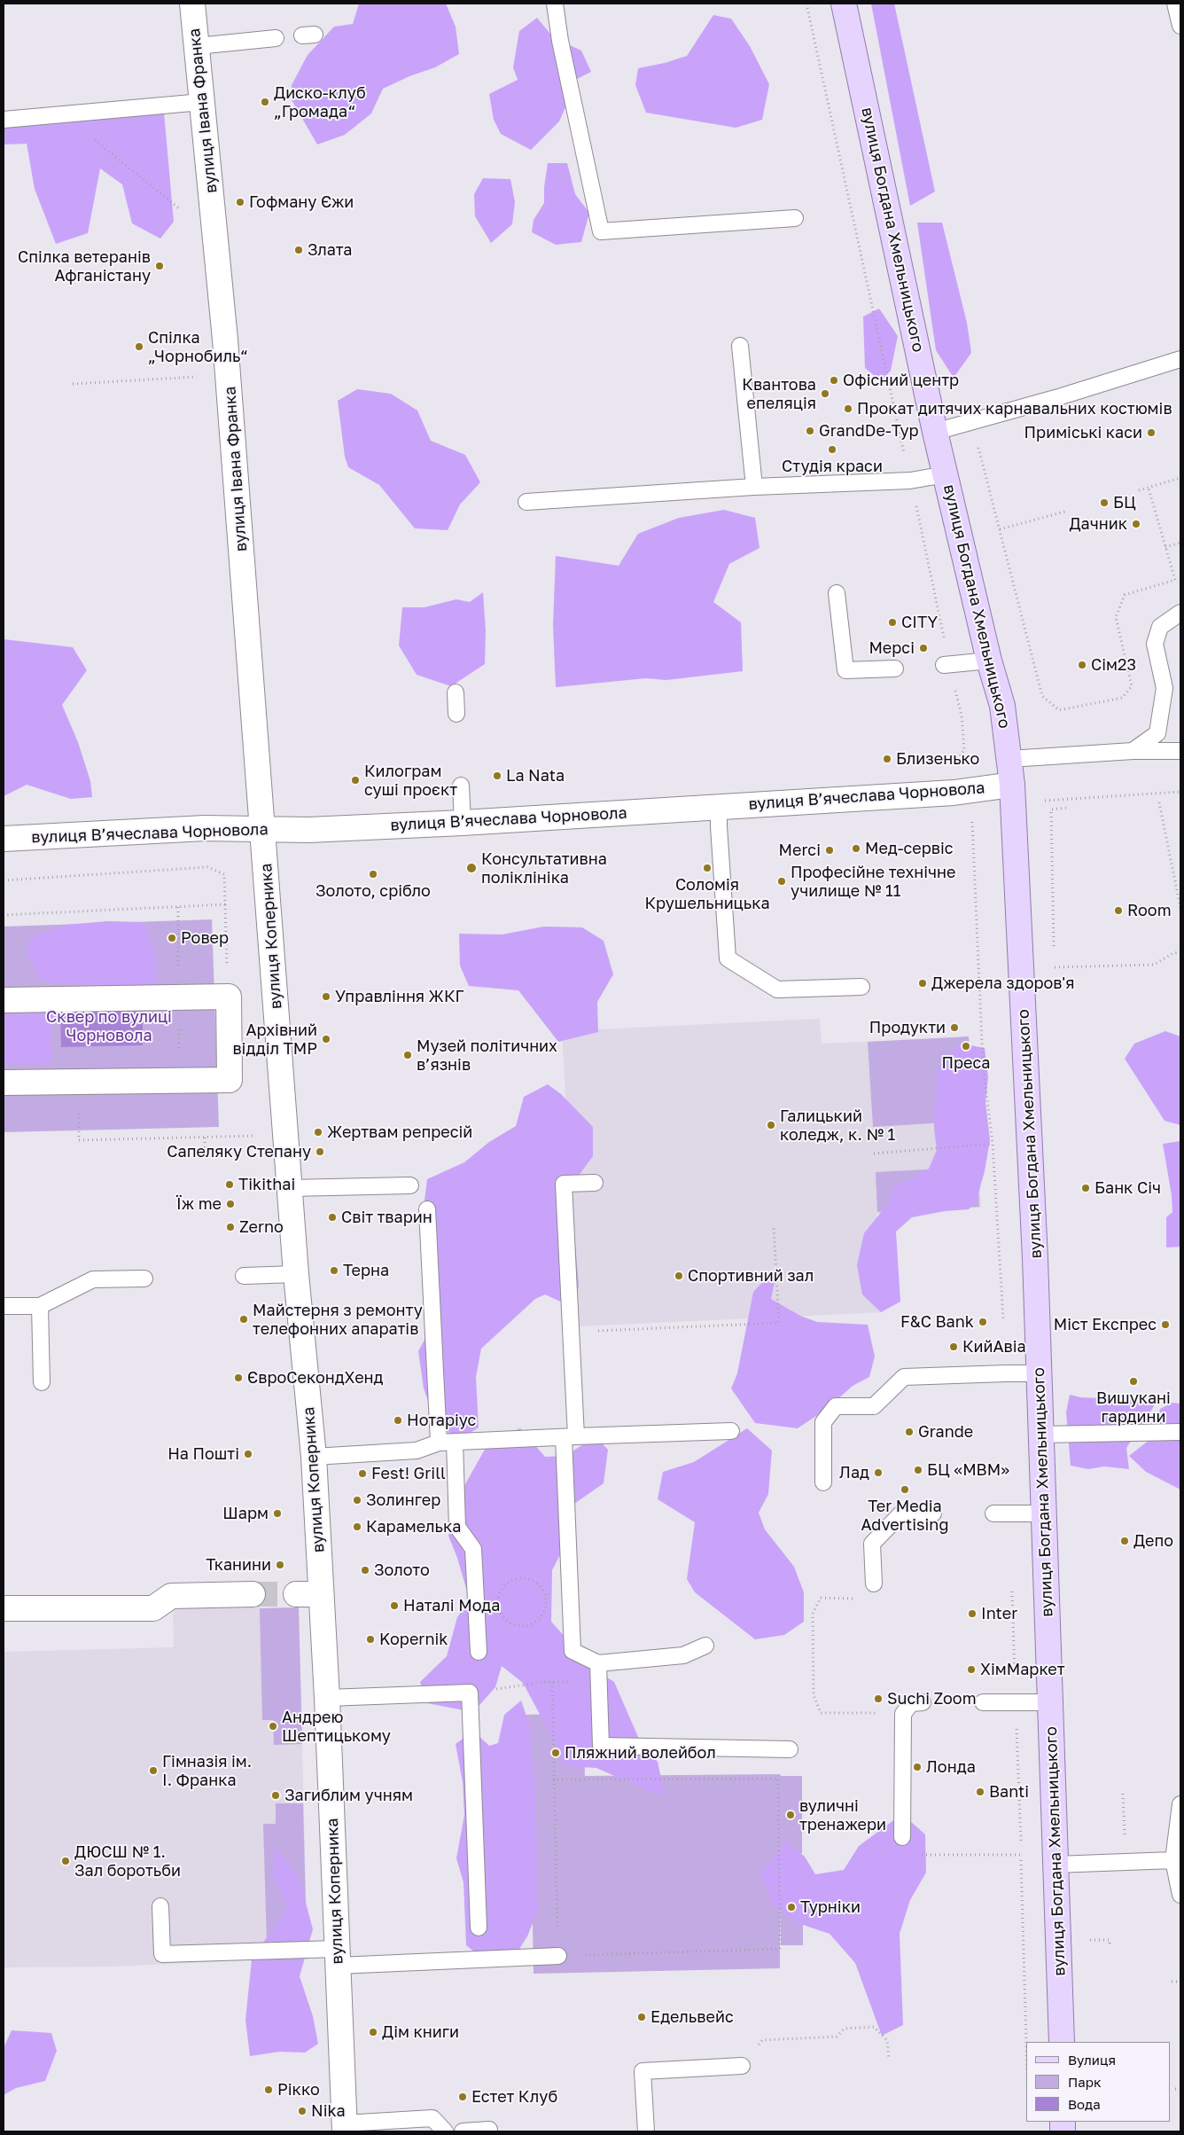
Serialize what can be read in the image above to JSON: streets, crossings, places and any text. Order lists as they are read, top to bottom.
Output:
{
  "streets": {
    "main road": ["вулиця Богдана Хмельницького"],
    "street": ["вулиця Івана Франка", "вулиця Вʼячеслава Чорновола", "вулиця Коперника"]
  },
  "crossings": [
    ["вулиця Івана Франка", "вулиця Вʼячеслава Чорновола"],
    ["вулиця Івана Франка", "вулиця Коперника"],
    ["вулиця Богдана Хмельницького", "вулиця Вʼячеслава Чорновола"],
    ["вулиця Вʼячеслава Чорновола", "вулиця Коперника"]
  ],
  "parks": ["Сквер по вулиці Чорновола"],
  "places": [
    "Диско-клуб „Громада“",
    "Гофману Єжи",
    "Злата",
    "Спілка ветеранів Афганістану",
    "Спілка „Чорнобиль“",
    "Офісний центр",
    "Квантова епеляція",
    "Прокат дитячих карнавальних костюмів",
    "GrandDe-Тур",
    "Приміські каси",
    "Студія краси",
    "БЦ",
    "Дачник",
    "CITY",
    "Мерсі",
    "Сім23",
    "Близенько",
    "La Nata",
    "Килограм суші проєкт",
    "Мед-сервіс",
    "Merci",
    "Консультативна поліклініка",
    "Соломія Крушельницька",
    "Золото, срібло",
    "Професійне технічне училище № 11",
    "Room",
    "Ровер",
    "Джерела здоров'я",
    "Управління ЖКГ",
    "Продукти",
    "Архівний відділ ТМР",
    "Преса",
    "Музей політичних в’язнів",
    "Галицький коледж, к. № 1",
    "Жертвам репресій",
    "Сапеляку Степану",
    "Tikithai",
    "Банк Січ",
    "Їж me",
    "Світ тварин",
    "Zerno",
    "Терна",
    "Спортивний зал",
    "Майстерня з ремонту телефонних апаратів",
    "F&C Bank",
    "Міст Експрес",
    "КийАвіа",
    "ЄвроСекондХенд",
    "Вишукані гардини",
    "Нотаріус",
    "Grande",
    "На Пошті",
    "БЦ «МВМ»",
    "Лад",
    "Fest! Grill",
    "Ter Media Advertising",
    "Золингер",
    "Шарм",
    "Карамелька",
    "Депо",
    "Тканини",
    "Золото",
    "Наталі Мода",
    "Inter",
    "Kopernik",
    "ХімМаркет",
    "Suchi Zoom",
    "Андрею Шептицькому",
    "Пляжний волейбол",
    "Лонда",
    "Гімназія ім. І. Франка",
    "Banti",
    "Загиблим учням",
    "вуличні тренажери",
    "ДЮСШ № 1. Зал боротьби",
    "Турніки",
    "Едельвейс",
    "Дім книги",
    "Рікко",
    "Естет Клуб",
    "Nika"
  ],
  "legend": ["Вулиця", "Парк", "Вода"]
}
